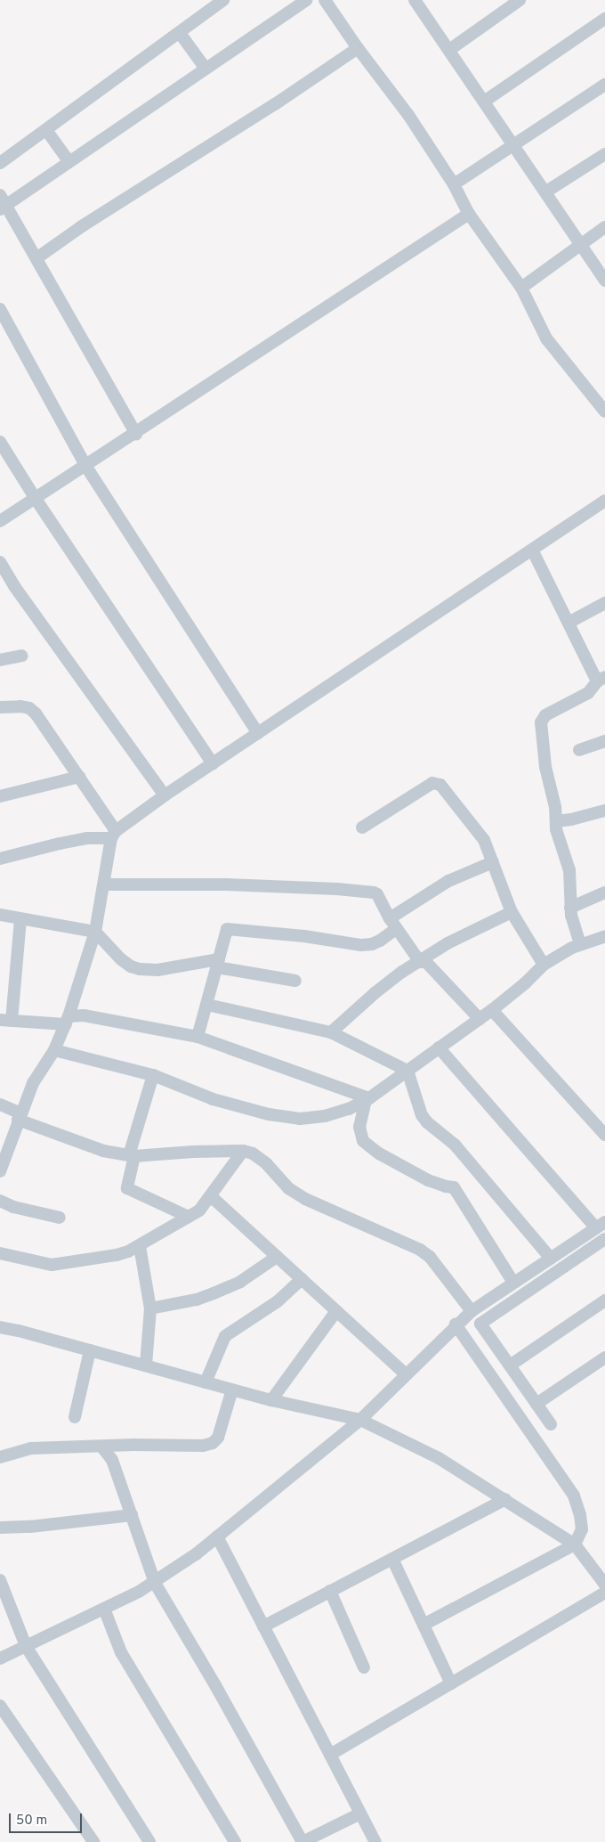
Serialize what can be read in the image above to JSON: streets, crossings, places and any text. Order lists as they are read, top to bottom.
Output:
{
  "scale_bar": "50 m"
}
